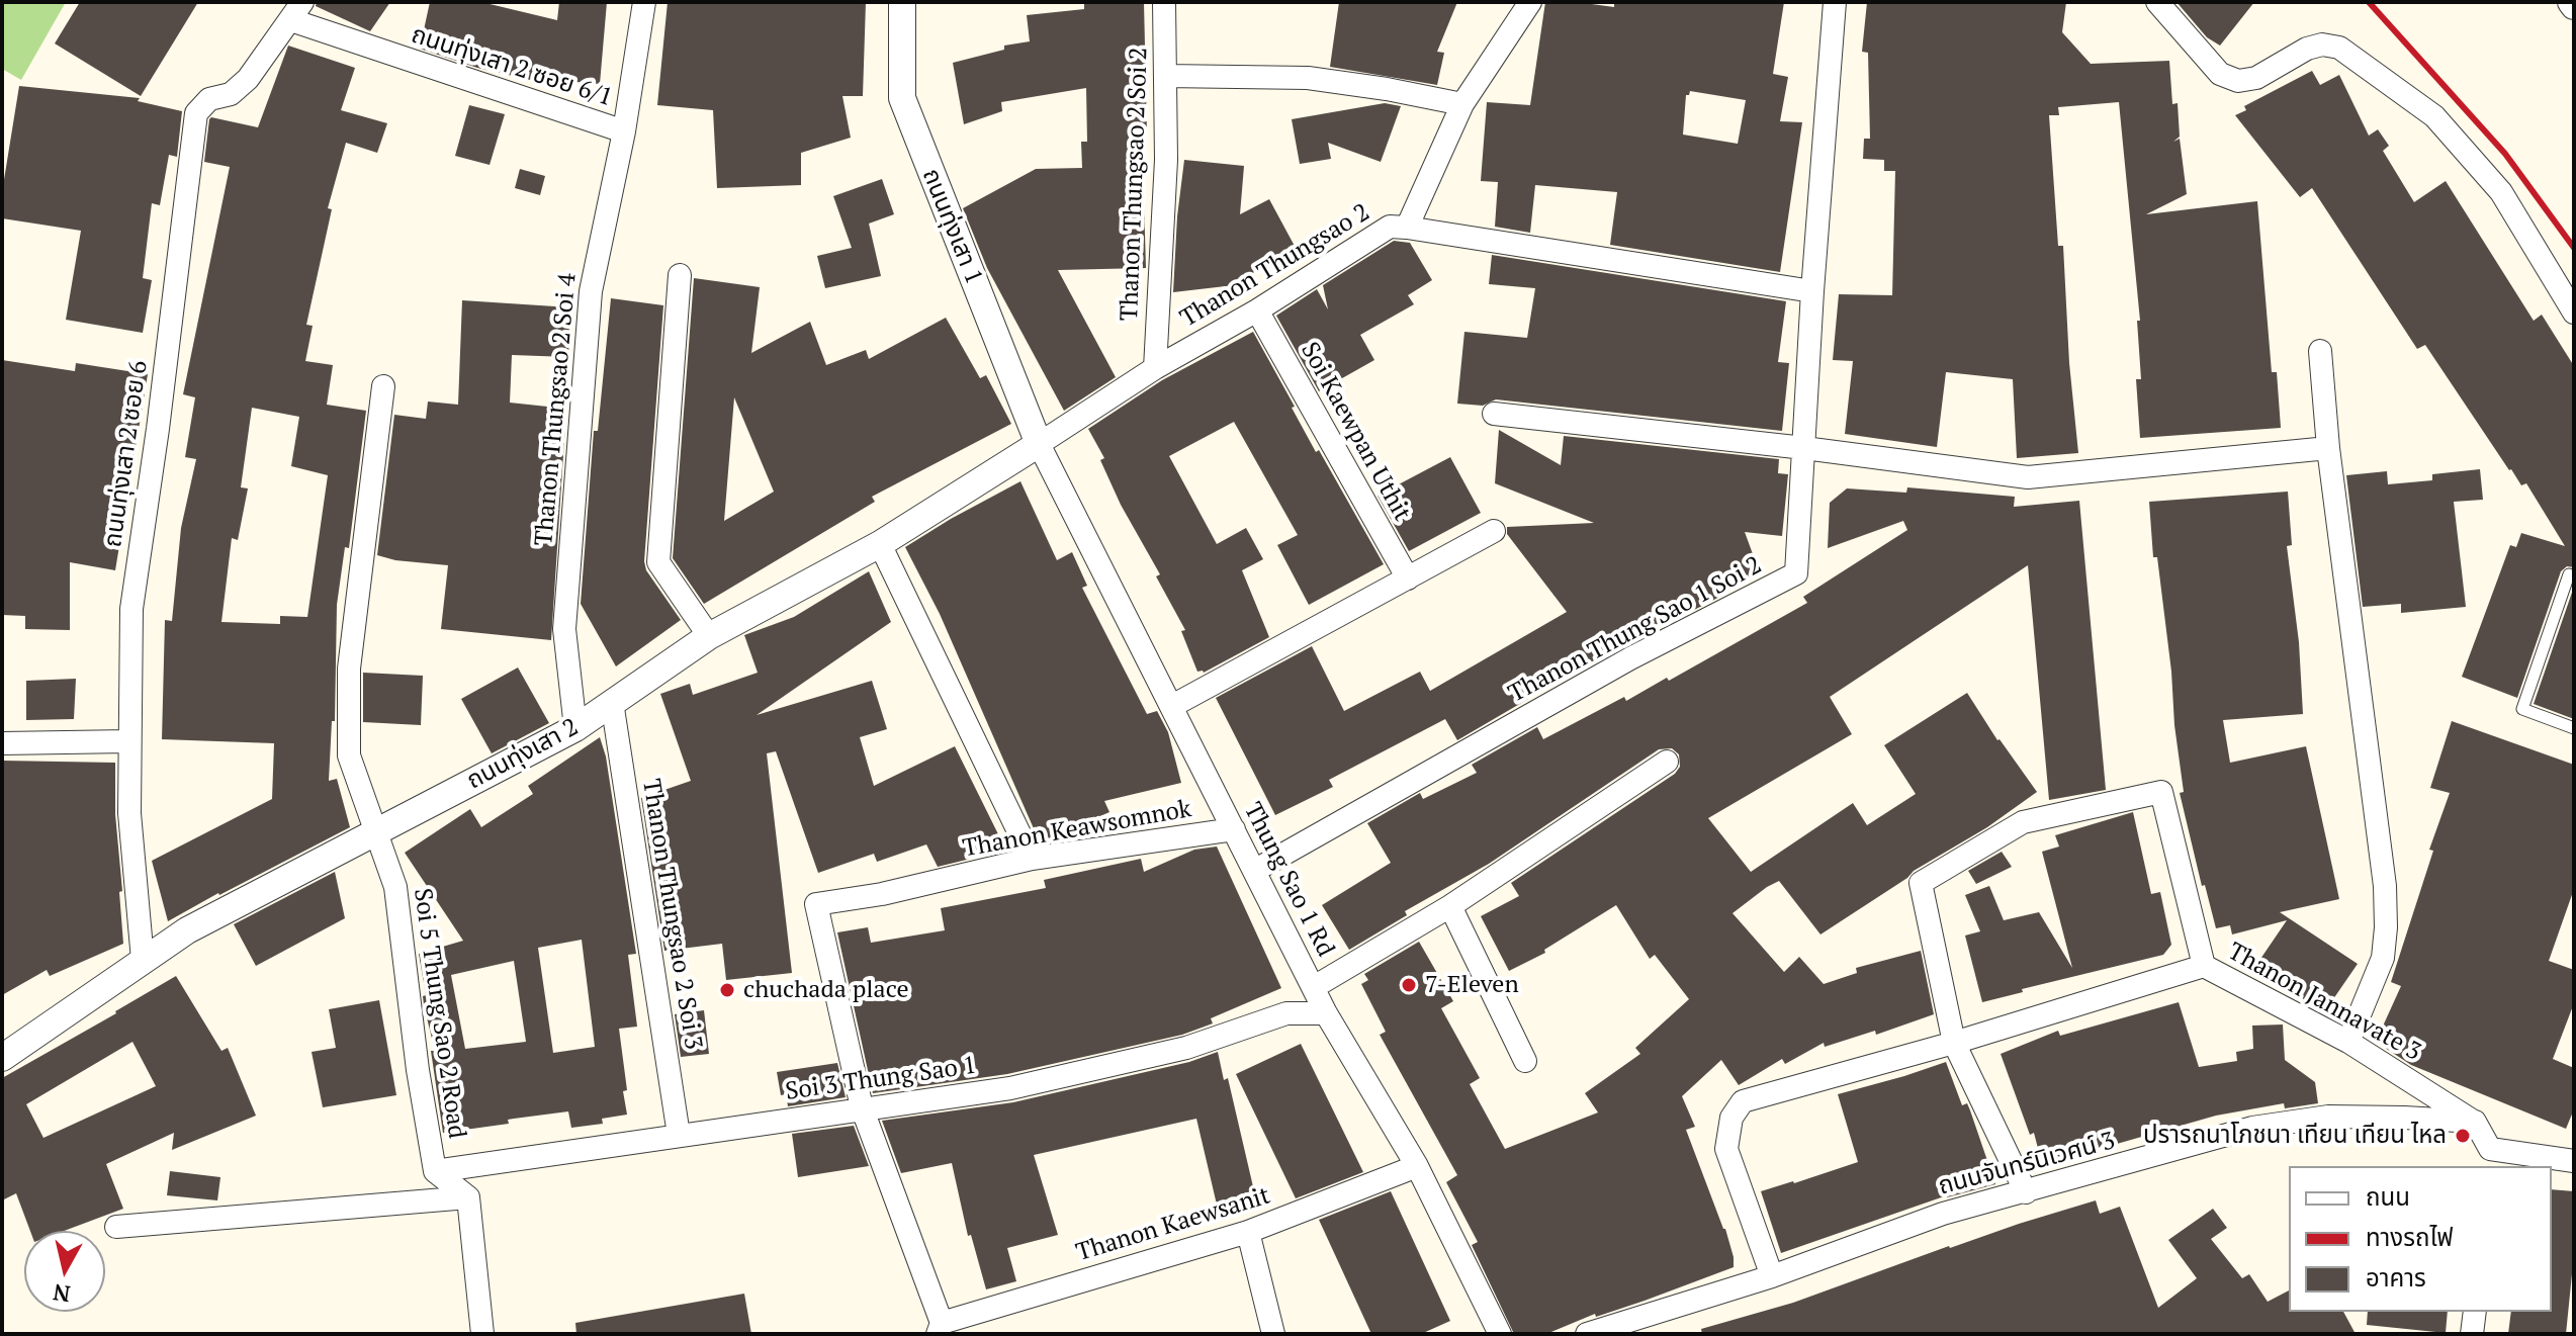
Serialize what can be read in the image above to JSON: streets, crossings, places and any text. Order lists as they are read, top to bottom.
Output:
{
  "streets": {
    "street": [
      "ถนนทุ่งเสา 2 ซอย 6/1",
      "Thanon Thungsao 2 Soi 2",
      "ถนนทุ่งเสา 1",
      "Thanon Thungsao 2",
      "Thanon Thungsao 2 Soi 4",
      "Soi Kaewpan Uthit",
      "ถนนทุ่งเสา 2 ซอย 6",
      "Thanon Thung Sao 1 Soi 2",
      "ถนนทุ่งเสา 2",
      "Thanon Keawsomnok",
      "Thung Sao 1 Rd",
      "Thanon Thungsao 2 Soi 3",
      "Thanon Jannavate 3",
      "Soi 5 Thung Sao 2 Road",
      "Soi 3 Thung Sao 1",
      "ถนนจันทร์นิเวศน์ 3",
      "Thanon Kaewsanit"
    ]
  },
  "crossings": [
    ["ถนนทุ่งเสา 2 ซอย 6/1", "Thanon Thungsao 2 Soi 4"],
    ["ถนนทุ่งเสา 2 ซอย 6/1", "ถนนทุ่งเสา 2 ซอย 6"],
    ["Thanon Thungsao 2 Soi 2", "Thanon Thungsao 2"],
    ["ถนนทุ่งเสา 1", "Thanon Thungsao 2"],
    ["ถนนทุ่งเสา 1", "ถนนทุ่งเสา 2"],
    ["ถนนทุ่งเสา 1", "Thung Sao 1 Rd"],
    ["Thanon Thungsao 2", "Soi Kaewpan Uthit"],
    ["Thanon Thungsao 2", "ถนนทุ่งเสา 2"],
    ["Thanon Thungsao 2", "Thung Sao 1 Rd"],
    ["Thanon Thungsao 2 Soi 4", "ถนนทุ่งเสา 2"],
    ["ถนนทุ่งเสา 2 ซอย 6", "ถนนทุ่งเสา 2"],
    ["Thanon Thung Sao 1 Soi 2", "Thung Sao 1 Rd"],
    ["ถนนทุ่งเสา 2", "Thung Sao 1 Rd"],
    ["ถนนทุ่งเสา 2", "Thanon Thungsao 2 Soi 3"],
    ["ถนนทุ่งเสา 2", "Soi 5 Thung Sao 2 Road"],
    ["Thanon Keawsomnok", "Thung Sao 1 Rd"],
    ["Thanon Keawsomnok", "Soi 3 Thung Sao 1"],
    ["Thung Sao 1 Rd", "Soi 3 Thung Sao 1"],
    ["Thung Sao 1 Rd", "Thanon Kaewsanit"],
    ["Thanon Thungsao 2 Soi 3", "Soi 3 Thung Sao 1"],
    ["Thanon Jannavate 3", "ถนนจันทร์นิเวศน์ 3"],
    ["Soi 5 Thung Sao 2 Road", "Soi 3 Thung Sao 1"]
  ],
  "places": ["7-Eleven", "chuchada place", "ปรารถนาโภชนา เทียน เทียน ไหล"],
  "legend": ["ถนน", "ทางรถไฟ", "อาคาร"],
  "north": "bottom"
}
